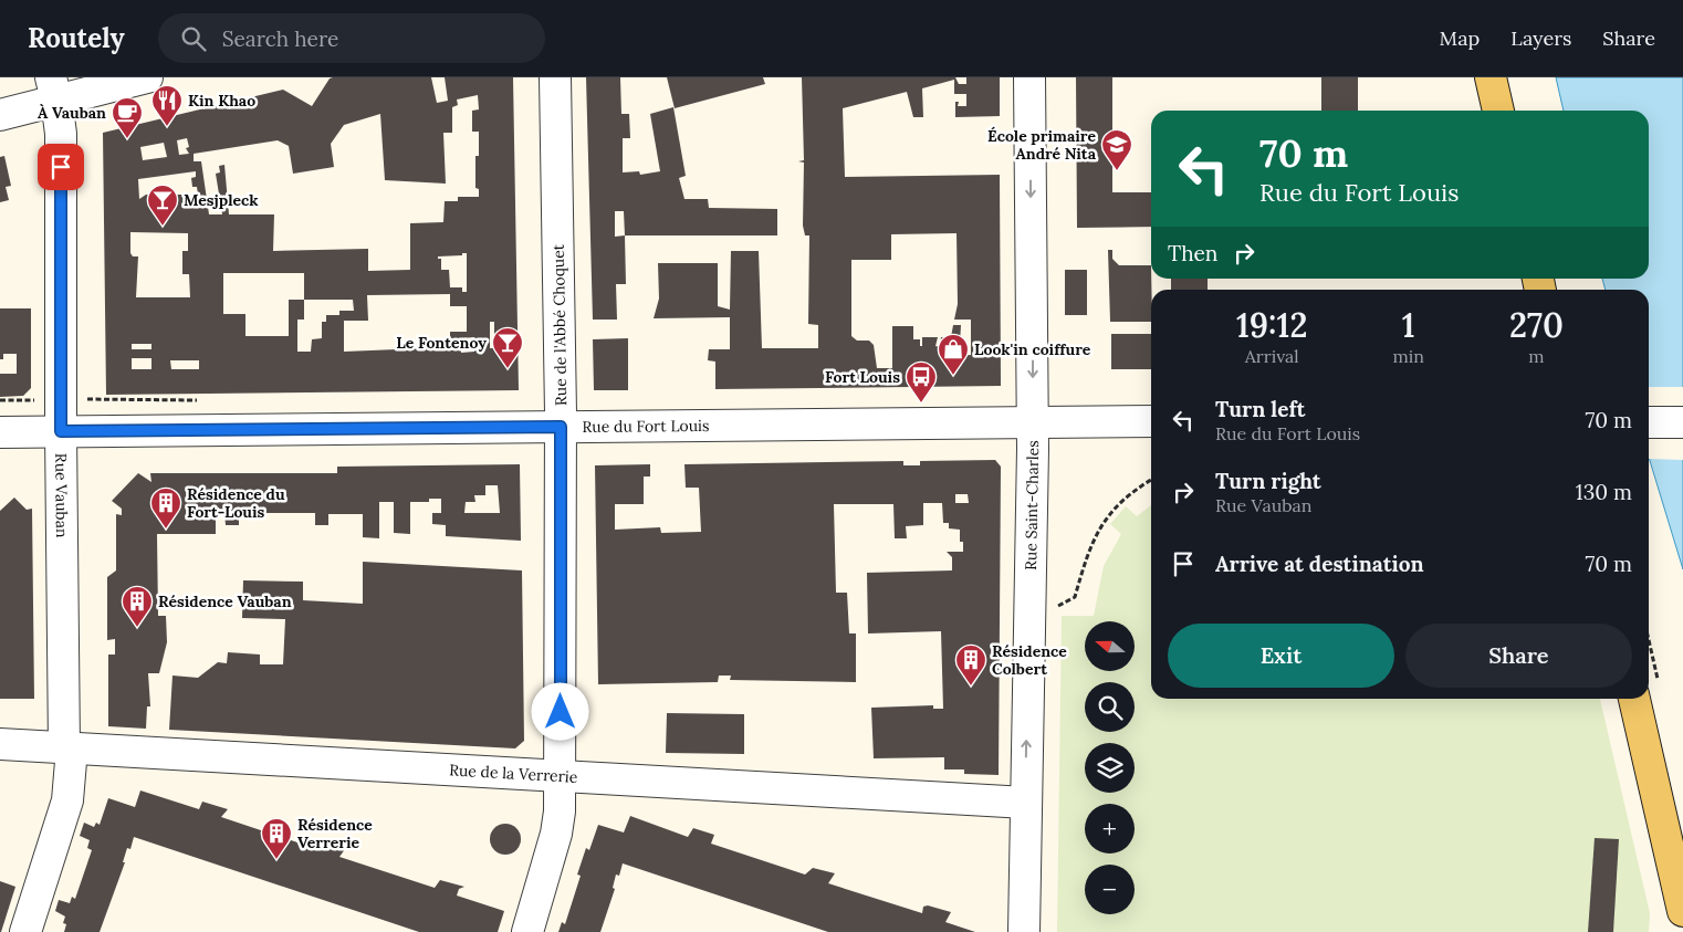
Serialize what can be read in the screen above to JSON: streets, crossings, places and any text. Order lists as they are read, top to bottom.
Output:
{
  "streets": {
    "street": [
      "Rue de l'Abbé Choquet",
      "Rue du Fort Louis",
      "Rue Vauban",
      "Rue Saint-Charles",
      "Rue de la Verrerie"
    ]
  },
  "crossings": [
    ["Rue de l'Abbé Choquet", "Rue du Fort Louis"],
    ["Rue de l'Abbé Choquet", "Rue de la Verrerie"],
    ["Rue du Fort Louis", "Rue Vauban"],
    ["Rue du Fort Louis", "Rue Saint-Charles"],
    ["Rue Vauban", "Rue de la Verrerie"],
    ["Rue Saint-Charles", "Rue de la Verrerie"]
  ],
  "places": {
    "restaurant": ["Kin Khao"],
    "cafe": ["À Vauban"],
    "school or university": ["École primaire André Nita"],
    "bar": ["Mesjpleck", "Le Fontenoy"],
    "shop": ["Look'in coiffure"],
    "bus stop": ["Fort Louis"],
    "building": [
      "Résidence du Fort-Louis",
      "Résidence Vauban",
      "Résidence Colbert",
      "Résidence Verrerie"
    ]
  },
  "north": "left",
  "page": {
    "header": "Routely",
    "search": "Search here",
    "nav": ["Map", "Layers", "Share"],
    "turn": ["70 m", "Rue du Fort Louis"],
    "then": "Then",
    "eta": [
      "19:12",
      "Arrival",
      "1",
      "min",
      "270",
      "m"
    ],
    "list": [
      {
        "name": "Turn left",
        "note": "Rue du Fort Louis",
        "value": "70 m"
      },
      {
        "name": "Turn right",
        "note": "Rue Vauban",
        "value": "130 m"
      },
      {
        "name": "Arrive at destination",
        "value": "70 m"
      }
    ],
    "buttons": ["Exit", "Share"],
    "map_buttons": ["+", "−"]
  }
}
